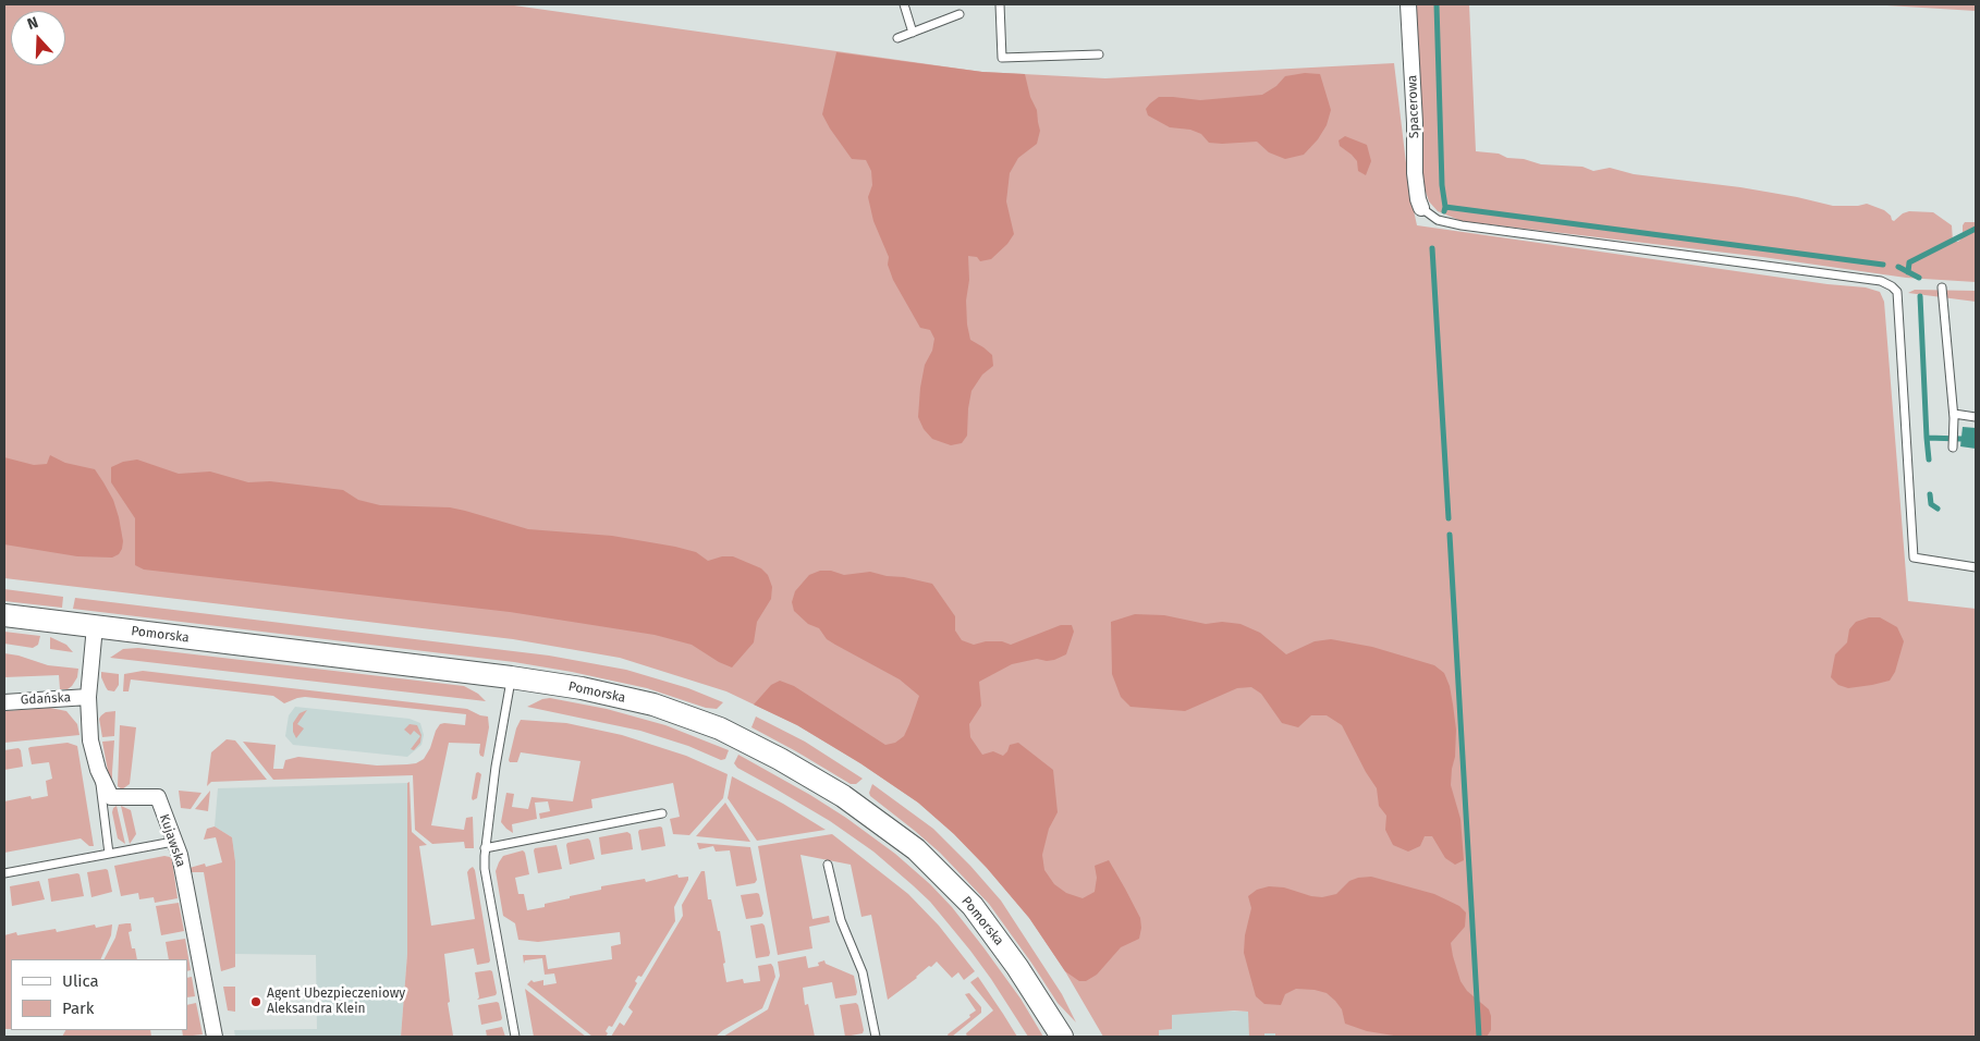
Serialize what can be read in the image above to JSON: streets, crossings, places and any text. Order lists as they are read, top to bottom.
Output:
{
  "streets": {
    "main road": ["Pomorska"],
    "street": ["Spacerowa", "Gdańska", "Kujawska"]
  },
  "crossings": [
    ["Pomorska", "Kujawska"],
    ["Gdańska", "Kujawska"]
  ],
  "places": ["Agent Ubezpieczeniowy Aleksandra Klein"],
  "legend": ["Ulica", "Park"],
  "north": "top"
}
